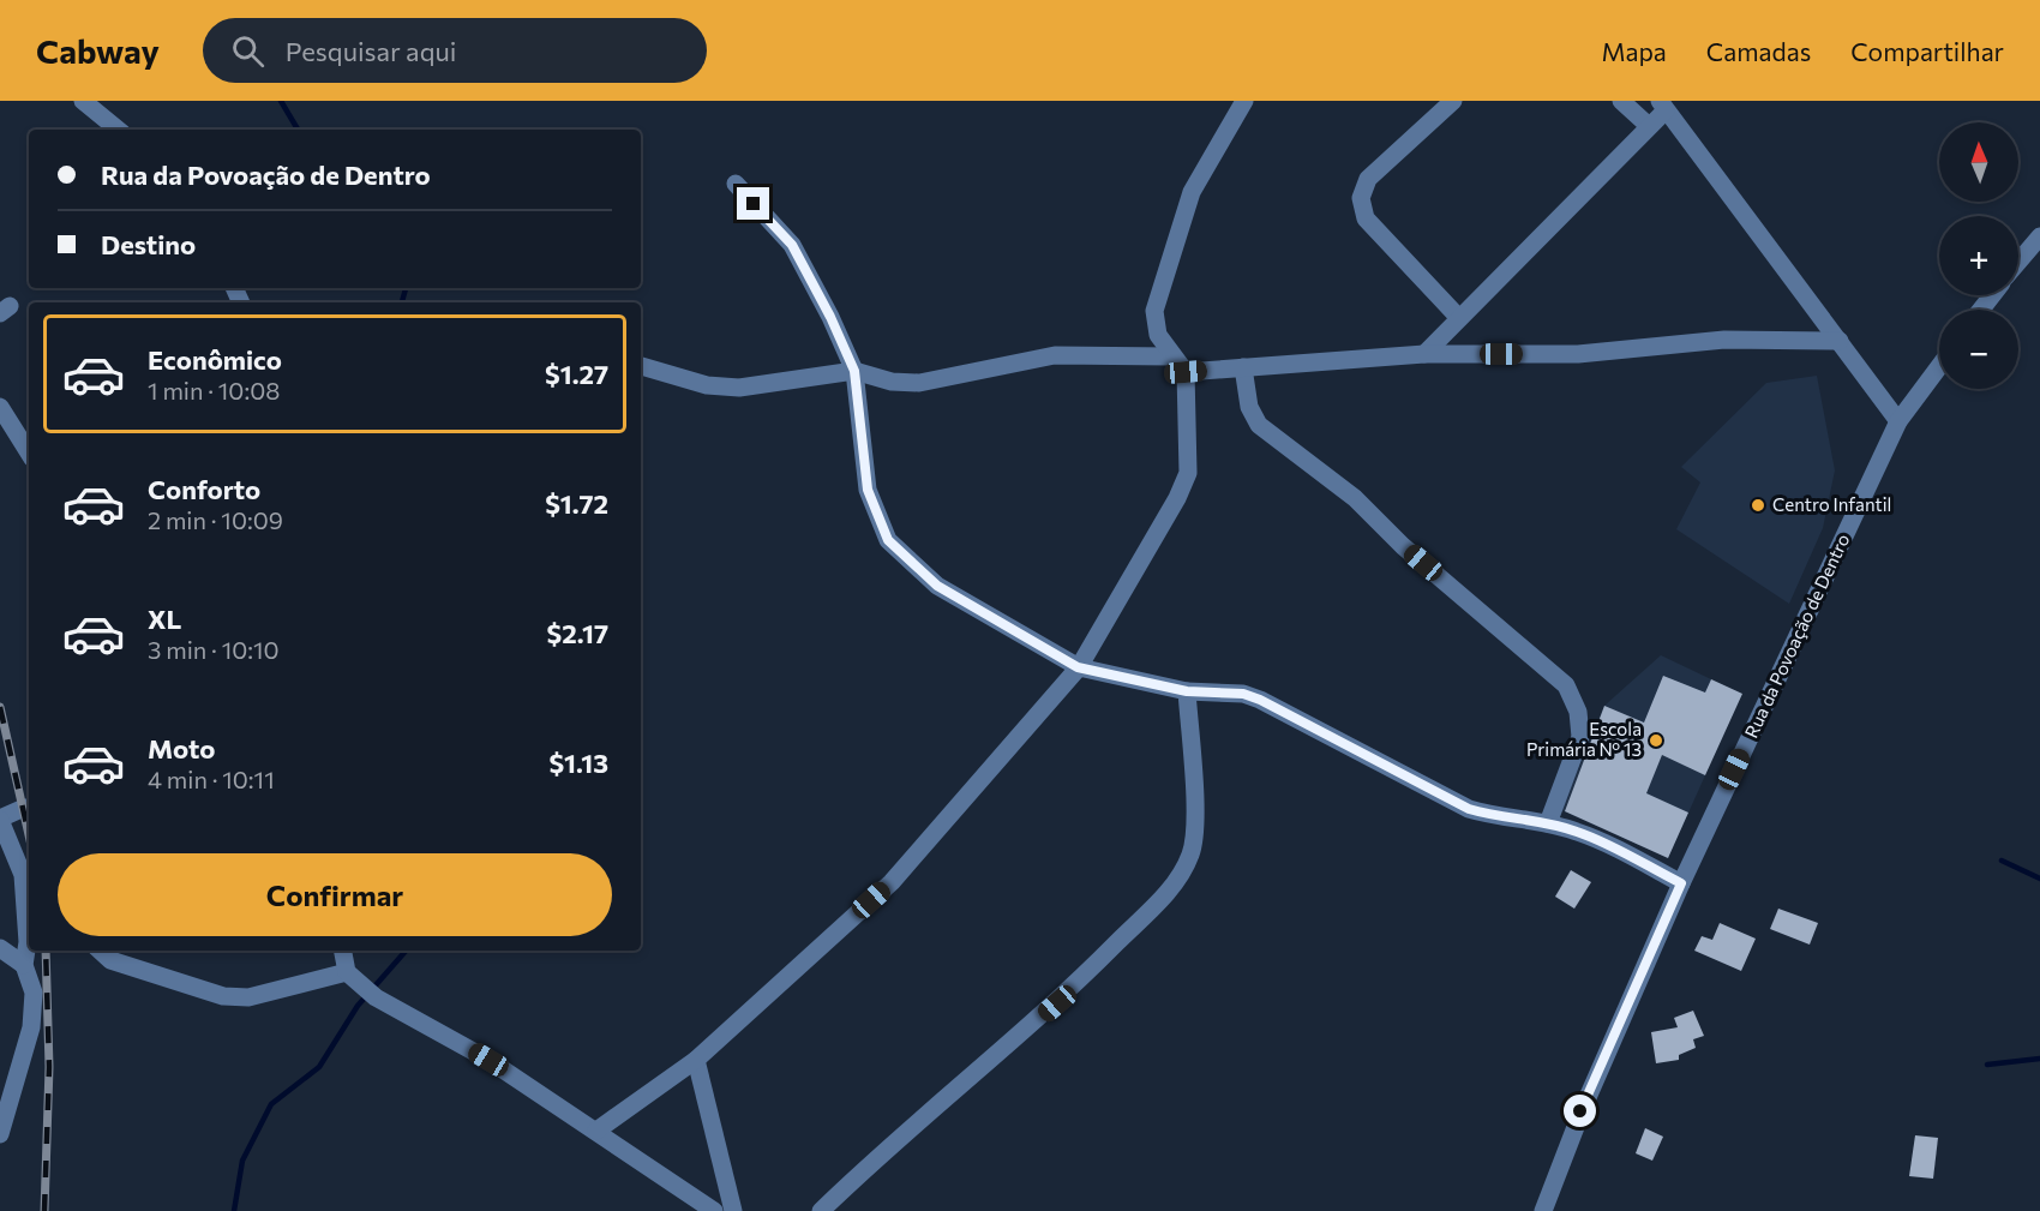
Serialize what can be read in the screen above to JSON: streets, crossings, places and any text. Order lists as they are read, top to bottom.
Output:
{
  "streets": {
    "street": ["Rua da Povoação de Dentro"]
  },
  "places": ["Centro Infantil", "Escola Primária Nº 13"],
  "north": "top",
  "page": {
    "header": "Cabway",
    "search": "Pesquisar aqui",
    "nav": ["Mapa", "Camadas", "Compartilhar"],
    "map_buttons": ["+", "−"],
    "banner": ["Rua da Povoação de Dentro", "Destino"],
    "list": [
      {
        "name": "Econômico",
        "note": "1 min · 10:08",
        "value": "$1.27"
      },
      {
        "name": "Conforto",
        "note": "2 min · 10:09",
        "value": "$1.72"
      },
      {
        "name": "XL",
        "note": "3 min · 10:10",
        "value": "$2.17"
      },
      {
        "name": "Moto",
        "note": "4 min · 10:11",
        "value": "$1.13"
      }
    ],
    "buttons": "Confirmar"
  }
}
